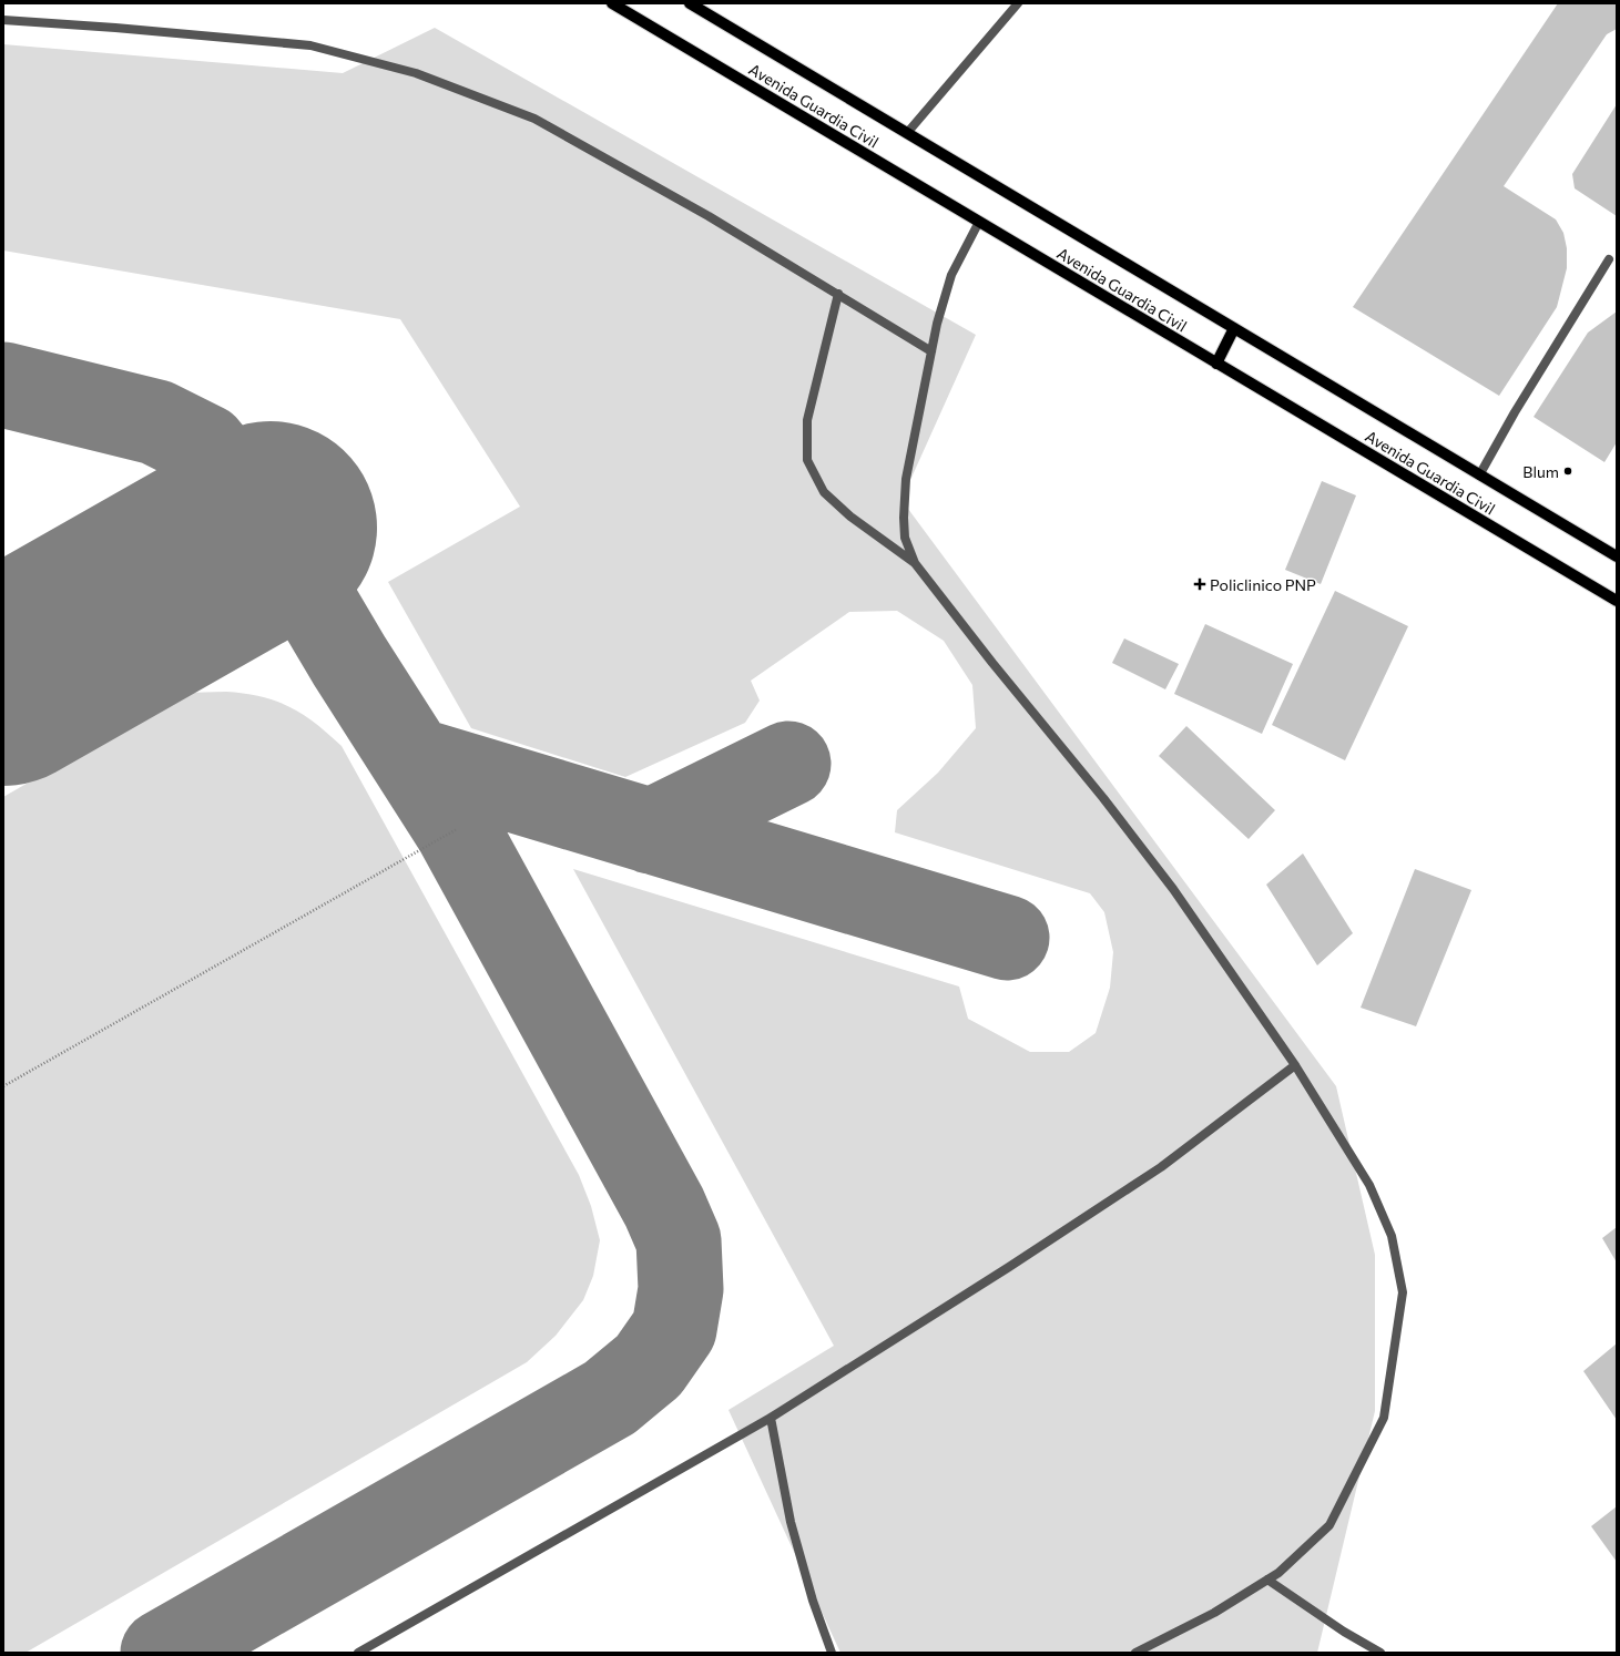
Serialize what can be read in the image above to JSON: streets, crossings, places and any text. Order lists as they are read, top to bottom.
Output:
{
  "streets": {
    "main road": ["Avenida Guardia Civil"]
  },
  "places": {
    "other": ["Blum"],
    "health": ["Policlinico PNP"]
  }
}
